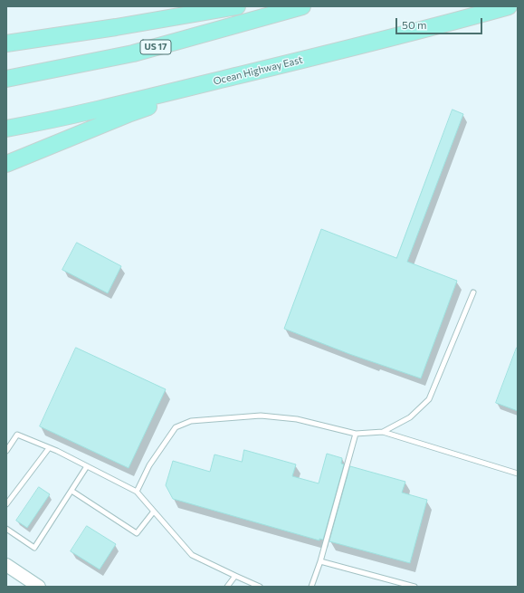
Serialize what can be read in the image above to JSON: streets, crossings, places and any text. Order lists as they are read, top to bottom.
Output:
{
  "streets": {
    "highway": ["US 17", "Ocean Highway East"]
  },
  "scale_bar": "50 m"
}
